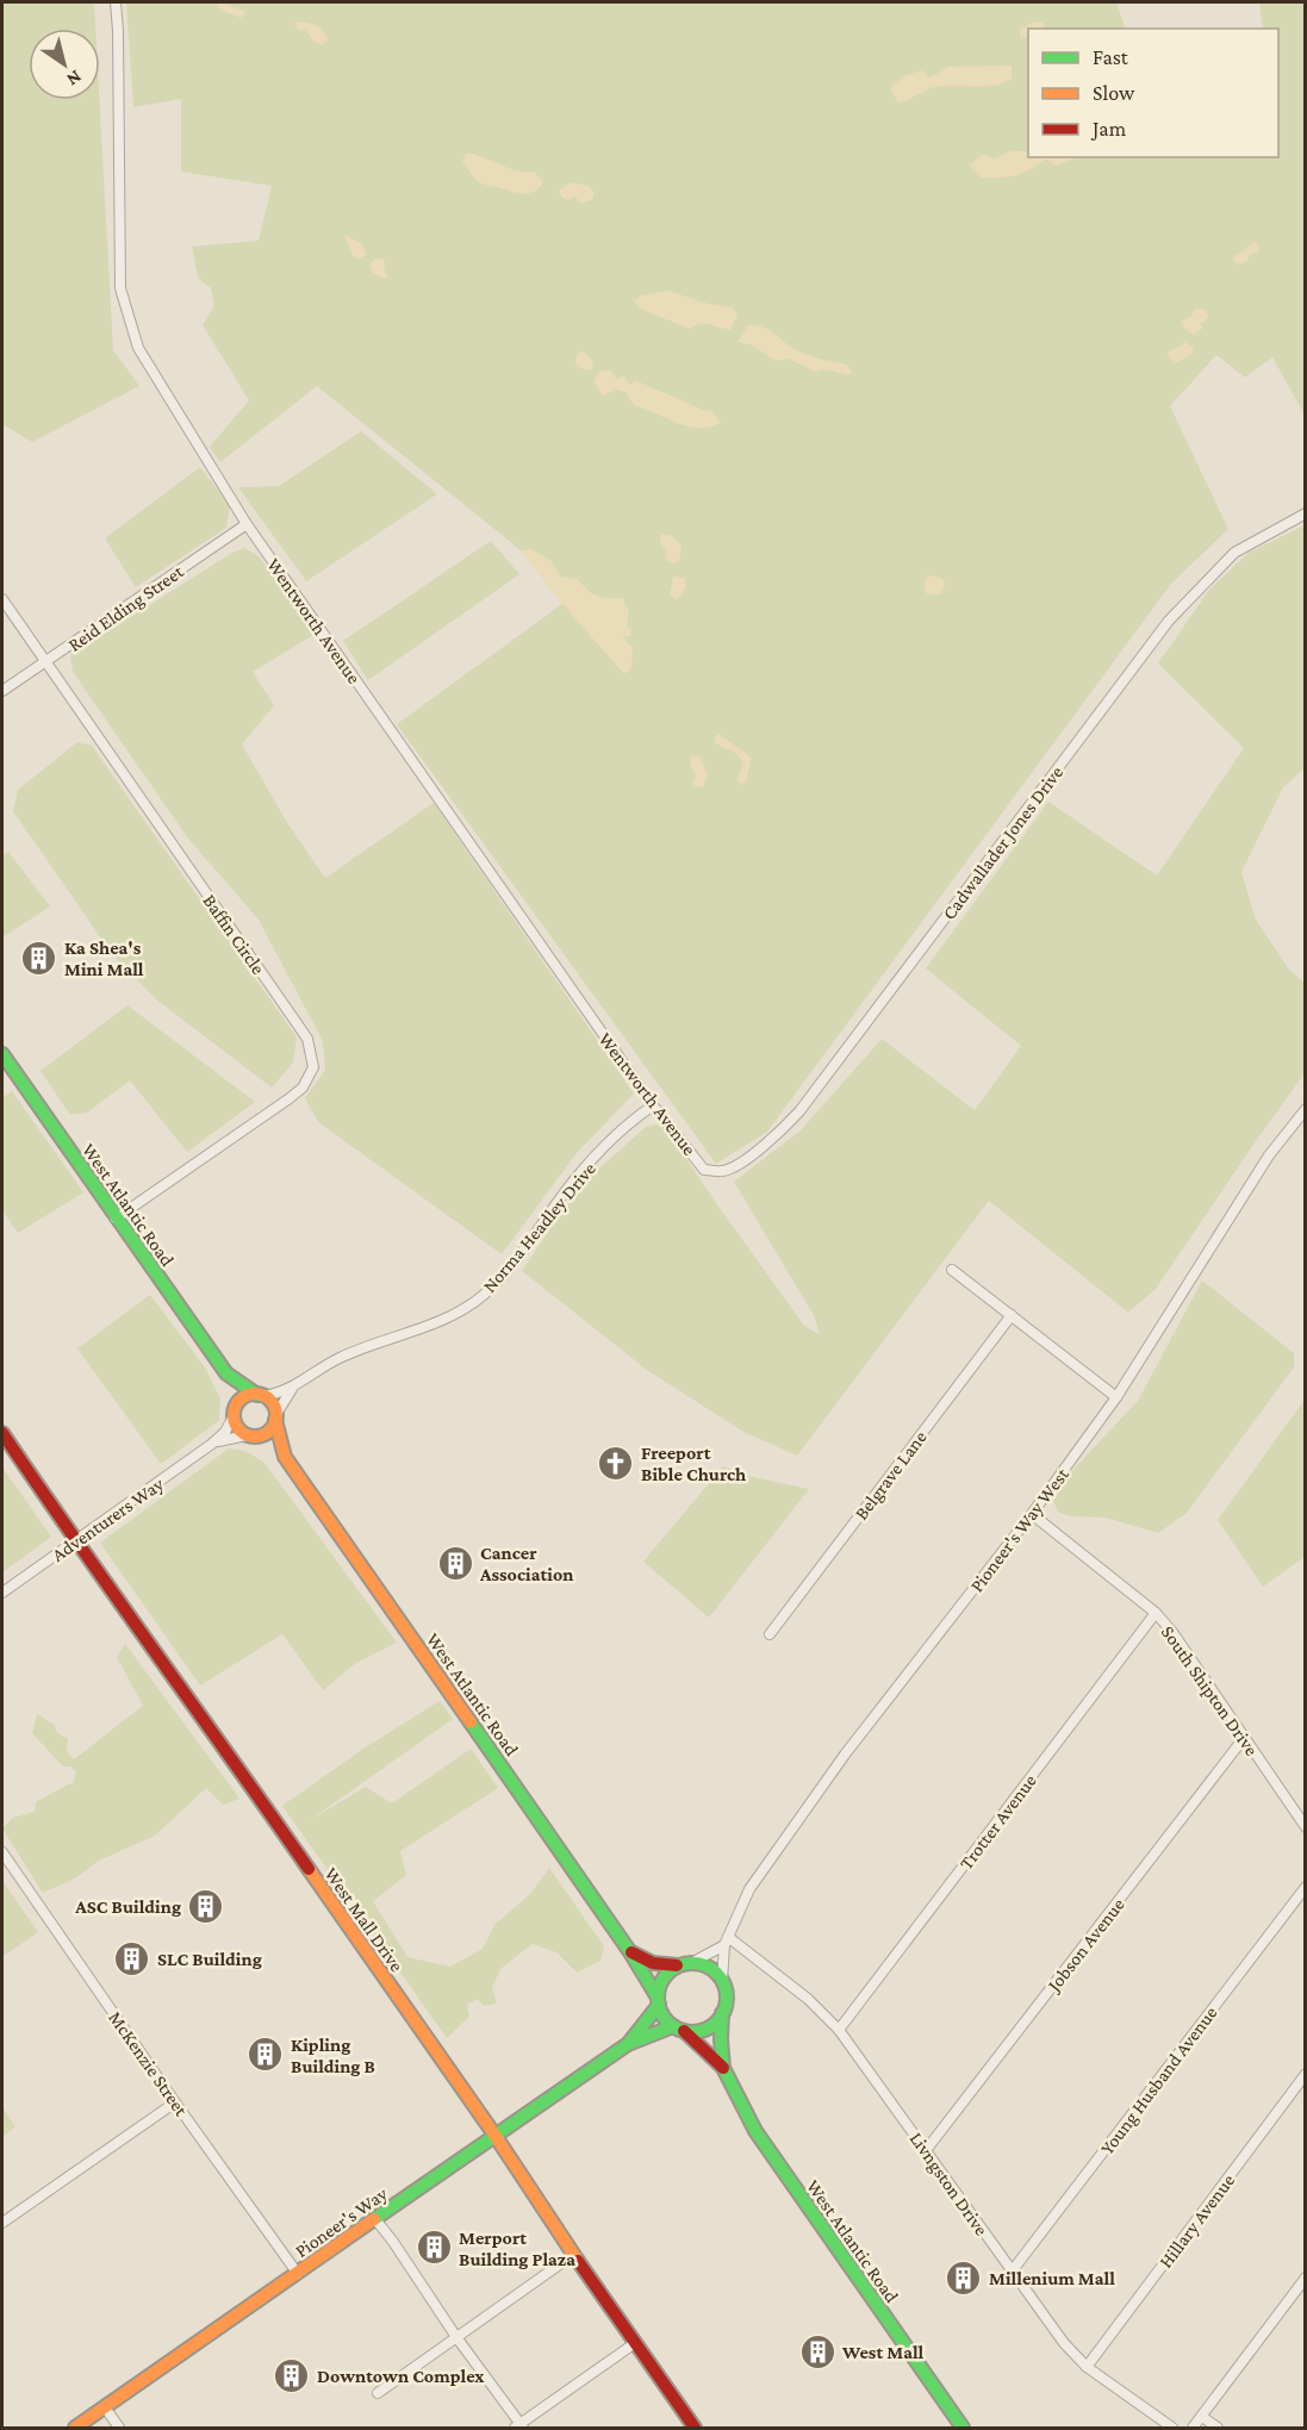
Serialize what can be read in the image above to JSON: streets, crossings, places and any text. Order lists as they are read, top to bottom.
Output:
{
  "streets": {
    "main road": ["West Atlantic Road", "West Mall Drive", "Pioneer's Way"],
    "street": [
      "Reid Elding Street",
      "Wentworth Avenue",
      "Cadwallader Jones Drive",
      "Baffin Circle",
      "Norma Headley Drive",
      "Belgrave Lane",
      "Adventurers Way",
      "Pioneer's Way West",
      "South Shipton Drive",
      "Trotter Avenue",
      "Jobson Avenue",
      "McKenzie Street",
      "Young Husband Avenue",
      "Livngston Drive",
      "Hillary Avenue"
    ]
  },
  "crossings": [
    ["Reid Elding Street", "Wentworth Avenue"],
    ["Reid Elding Street", "Baffin Circle"],
    ["Wentworth Avenue", "Cadwallader Jones Drive"],
    ["Wentworth Avenue", "Norma Headley Drive"],
    ["Baffin Circle", "West Atlantic Road"],
    ["West Atlantic Road", "Norma Headley Drive"],
    ["West Atlantic Road", "Adventurers Way"],
    ["West Atlantic Road", "Pioneer's Way West"],
    ["West Atlantic Road", "Pioneer's Way"],
    ["Norma Headley Drive", "Adventurers Way"],
    ["Adventurers Way", "West Mall Drive"],
    ["Pioneer's Way West", "South Shipton Drive"],
    ["Pioneer's Way West", "Livngston Drive"],
    ["Pioneer's Way West", "Pioneer's Way"],
    ["South Shipton Drive", "Trotter Avenue"],
    ["South Shipton Drive", "Jobson Avenue"],
    ["Trotter Avenue", "Livngston Drive"],
    ["West Mall Drive", "Pioneer's Way"],
    ["Jobson Avenue", "Livngston Drive"],
    ["McKenzie Street", "Pioneer's Way"],
    ["Young Husband Avenue", "Livngston Drive"],
    ["Livngston Drive", "Hillary Avenue"]
  ],
  "places": {
    "building": [
      "Ka Shea's Mini Mall",
      "Cancer Association",
      "ASC Building",
      "SLC Building",
      "Kipling Building B",
      "Merport Building Plaza",
      "Millenium Mall",
      "West Mall",
      "Downtown Complex"
    ],
    "church": ["Freeport Bible Church"]
  },
  "legend": ["Fast", "Slow", "Jam"],
  "north": "bottom right"
}
